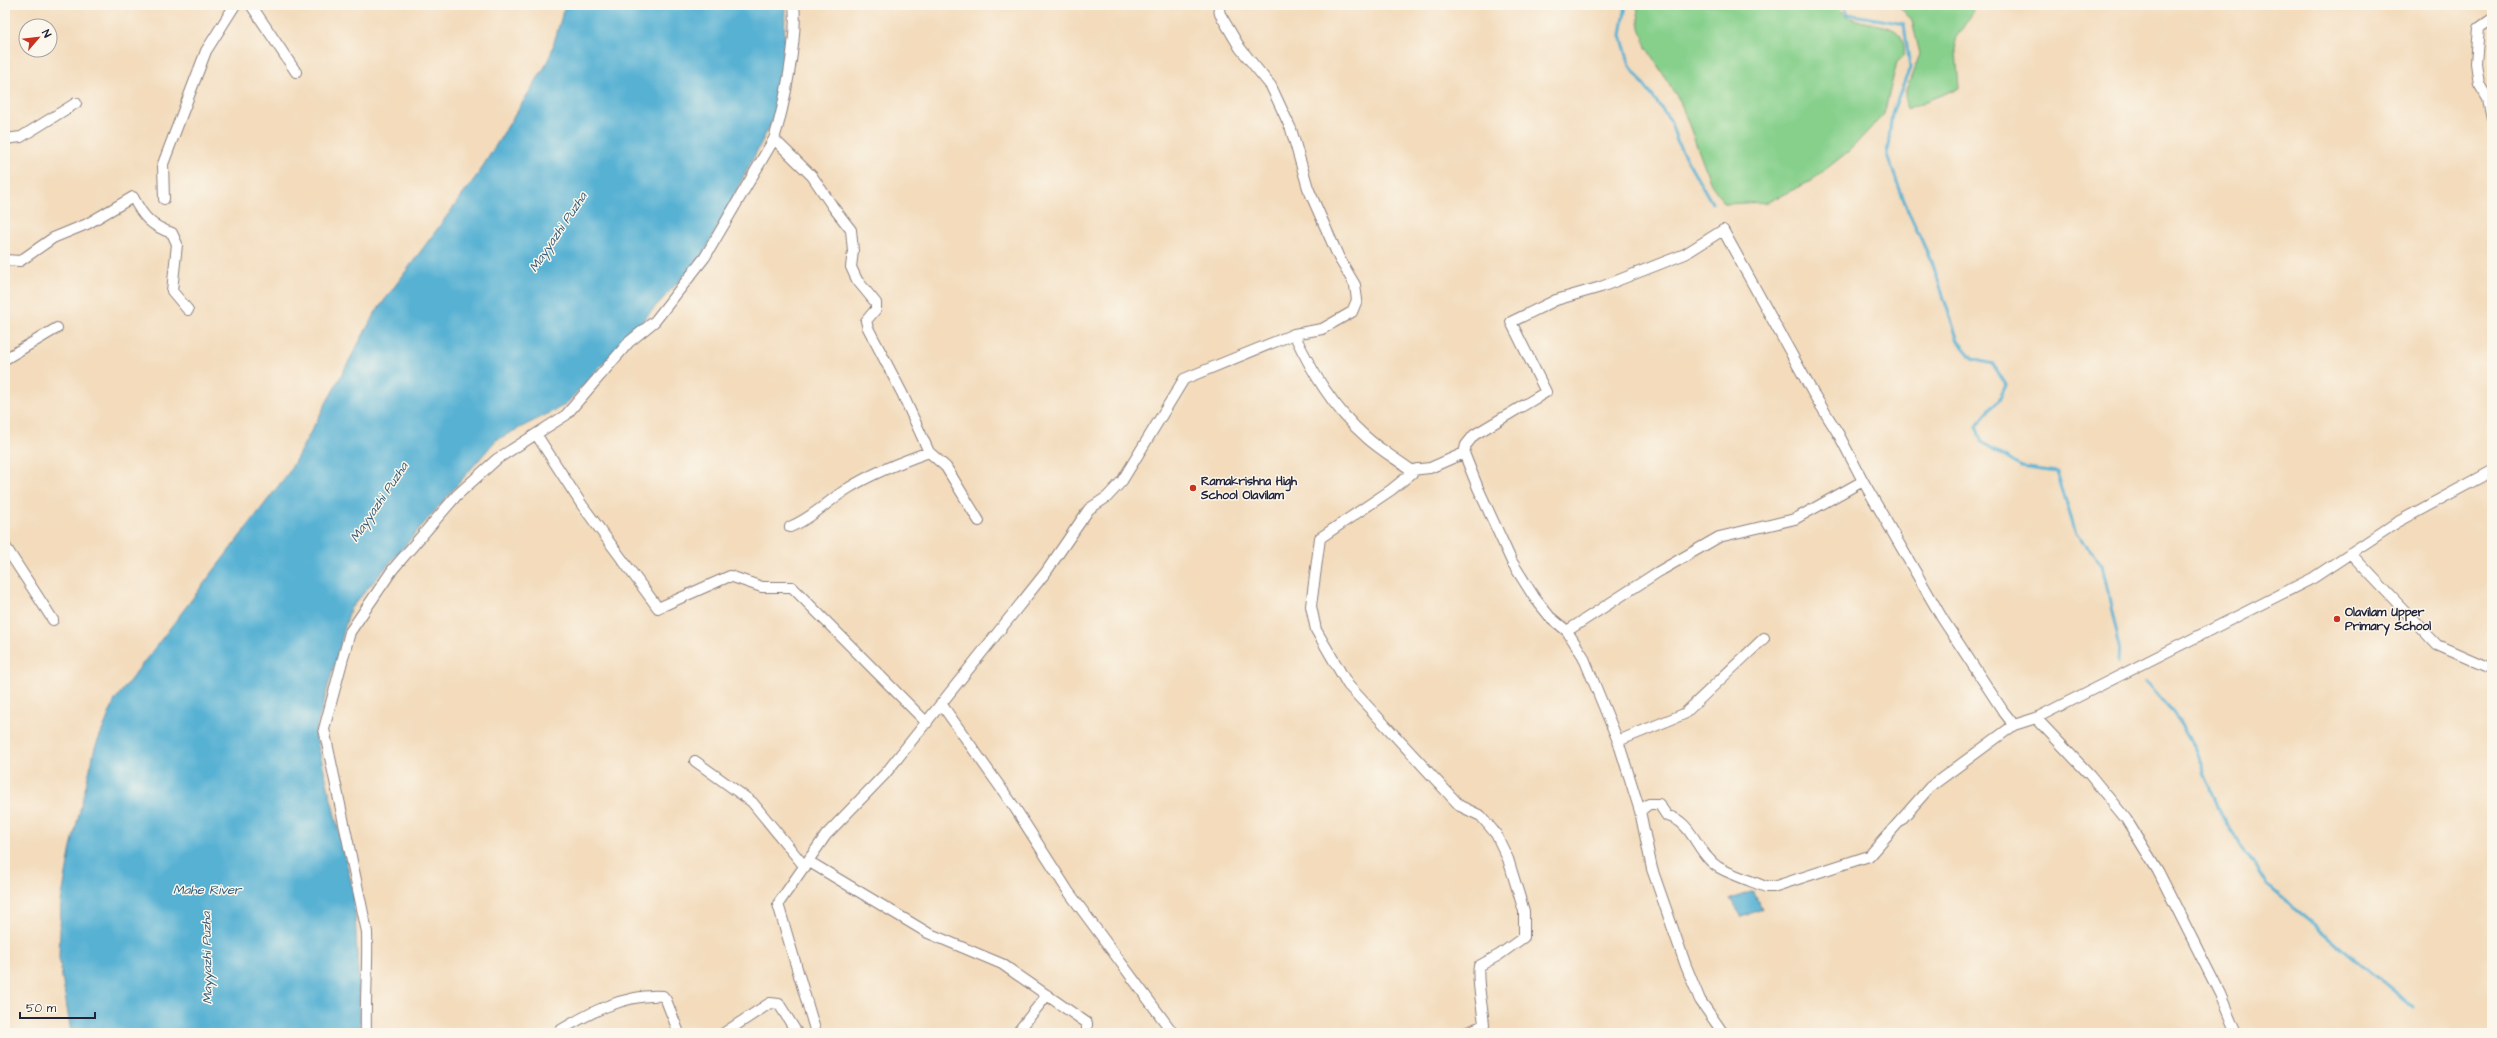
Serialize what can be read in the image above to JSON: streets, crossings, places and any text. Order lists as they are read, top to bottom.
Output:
{
  "water": ["Mayyazhi Puzha", "Mahe River"],
  "places": ["Ramakrishna High School Olavilam", "Olavilam Upper Primary School"],
  "scale_bar": "50 m",
  "north": "top right"
}
